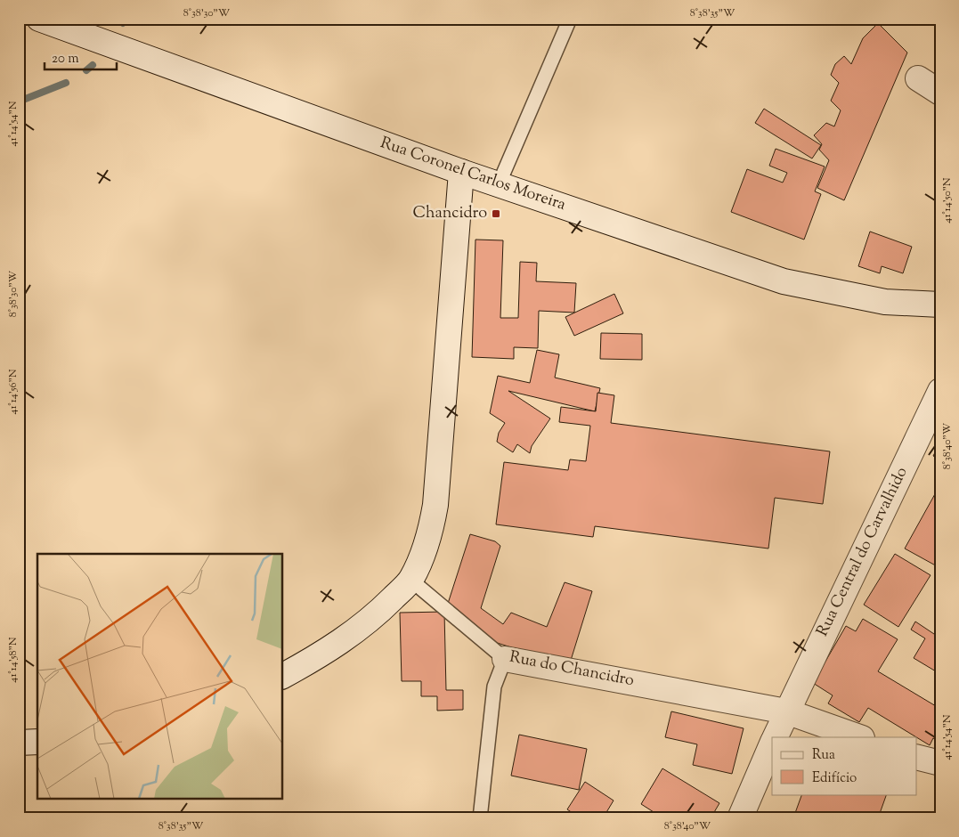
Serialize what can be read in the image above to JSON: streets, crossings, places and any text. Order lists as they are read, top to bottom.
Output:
{
  "streets": {
    "street": ["Rua Coronel Carlos Moreira", "Rua Central do Carvalhido", "Rua do Chancidro"]
  },
  "crossings": [
    ["Rua Central do Carvalhido", "Rua do Chancidro"]
  ],
  "places": {
    "transit": ["Chancidro"]
  },
  "legend": ["Rua", "Edifício"],
  "scale_bar": "20 m",
  "coordinates": [
    "8°38'30\"W",
    "8°38'35\"W",
    "41°14'54\"N",
    "41°14'50\"N",
    "41°14'56\"N",
    "8°38'40\"W",
    "41°14'58\"N"
  ]
}
